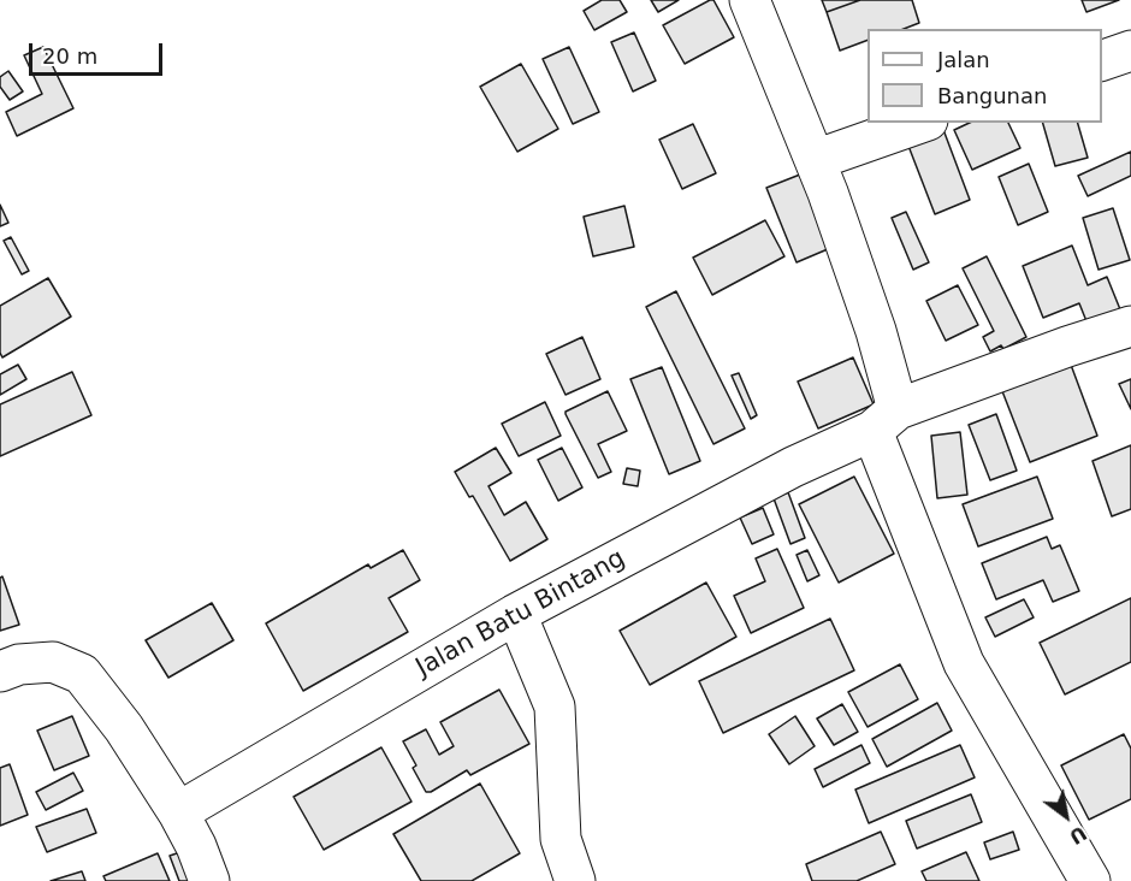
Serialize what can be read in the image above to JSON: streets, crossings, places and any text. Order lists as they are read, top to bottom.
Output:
{
  "streets": {
    "street": ["Jalan Batu Bintang"]
  },
  "legend": ["Jalan", "Bangunan"],
  "scale_bar": "20 m",
  "north": "bottom right"
}
